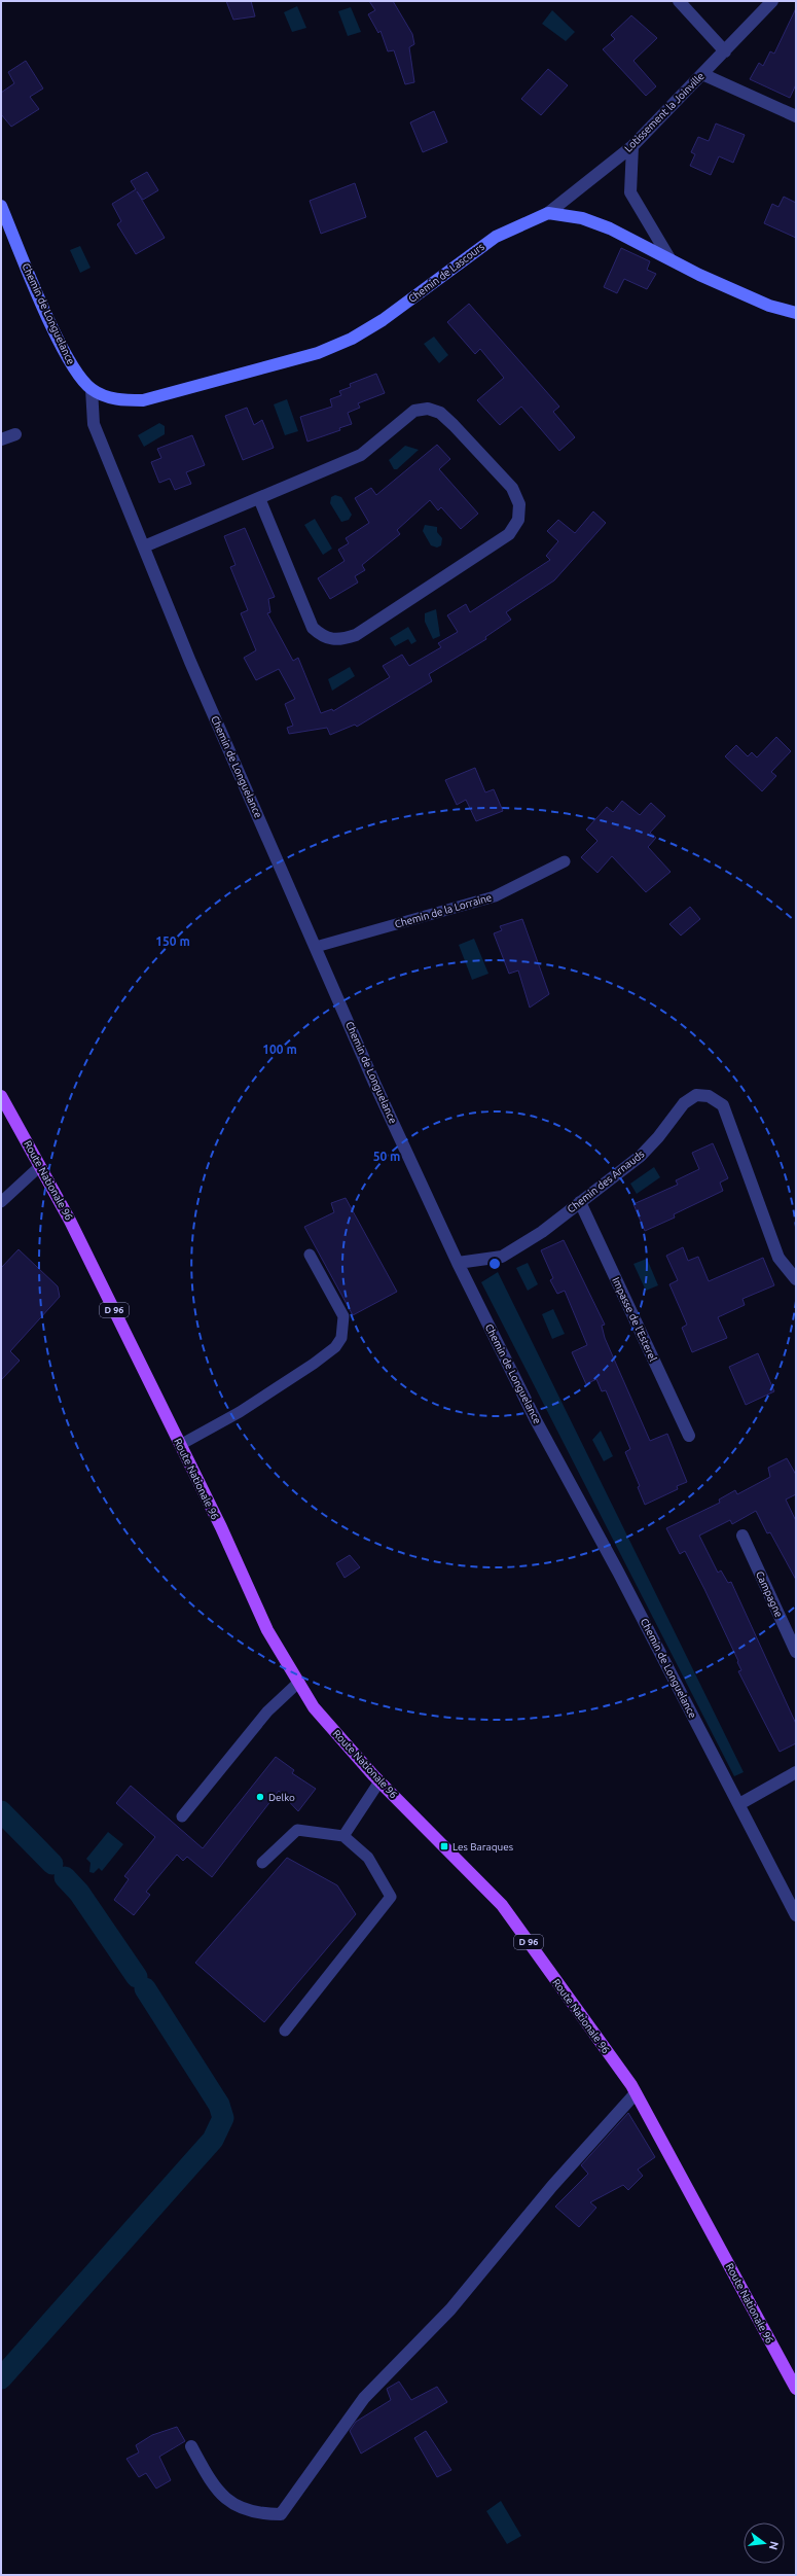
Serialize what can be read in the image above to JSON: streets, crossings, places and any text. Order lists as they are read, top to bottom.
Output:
{
  "streets": {
    "main road": ["Route Nationale 96", "D 96"],
    "street": [
      "Lotissement la Joinville",
      "Chemin de Lascours",
      "Chemin de Longuelance",
      "Chemin des Arnauds",
      "Impasse de l'Esterel",
      "Campagne"
    ],
    "lane": ["Chemin de la Lorraine"]
  },
  "crossings": [
    ["Lotissement la Joinville", "Chemin de Lascours"],
    ["Chemin de Lascours", "Chemin de Longuelance"],
    ["Chemin de Longuelance", "Chemin de la Lorraine"],
    ["Chemin de Longuelance", "Chemin des Arnauds"],
    ["Chemin des Arnauds", "Impasse de l'Esterel"]
  ],
  "places": {
    "other": ["Delko"],
    "transit": ["Les Baraques"]
  },
  "north": "right",
  "rings": ["150 m", "100 m", "50 m"]
}
